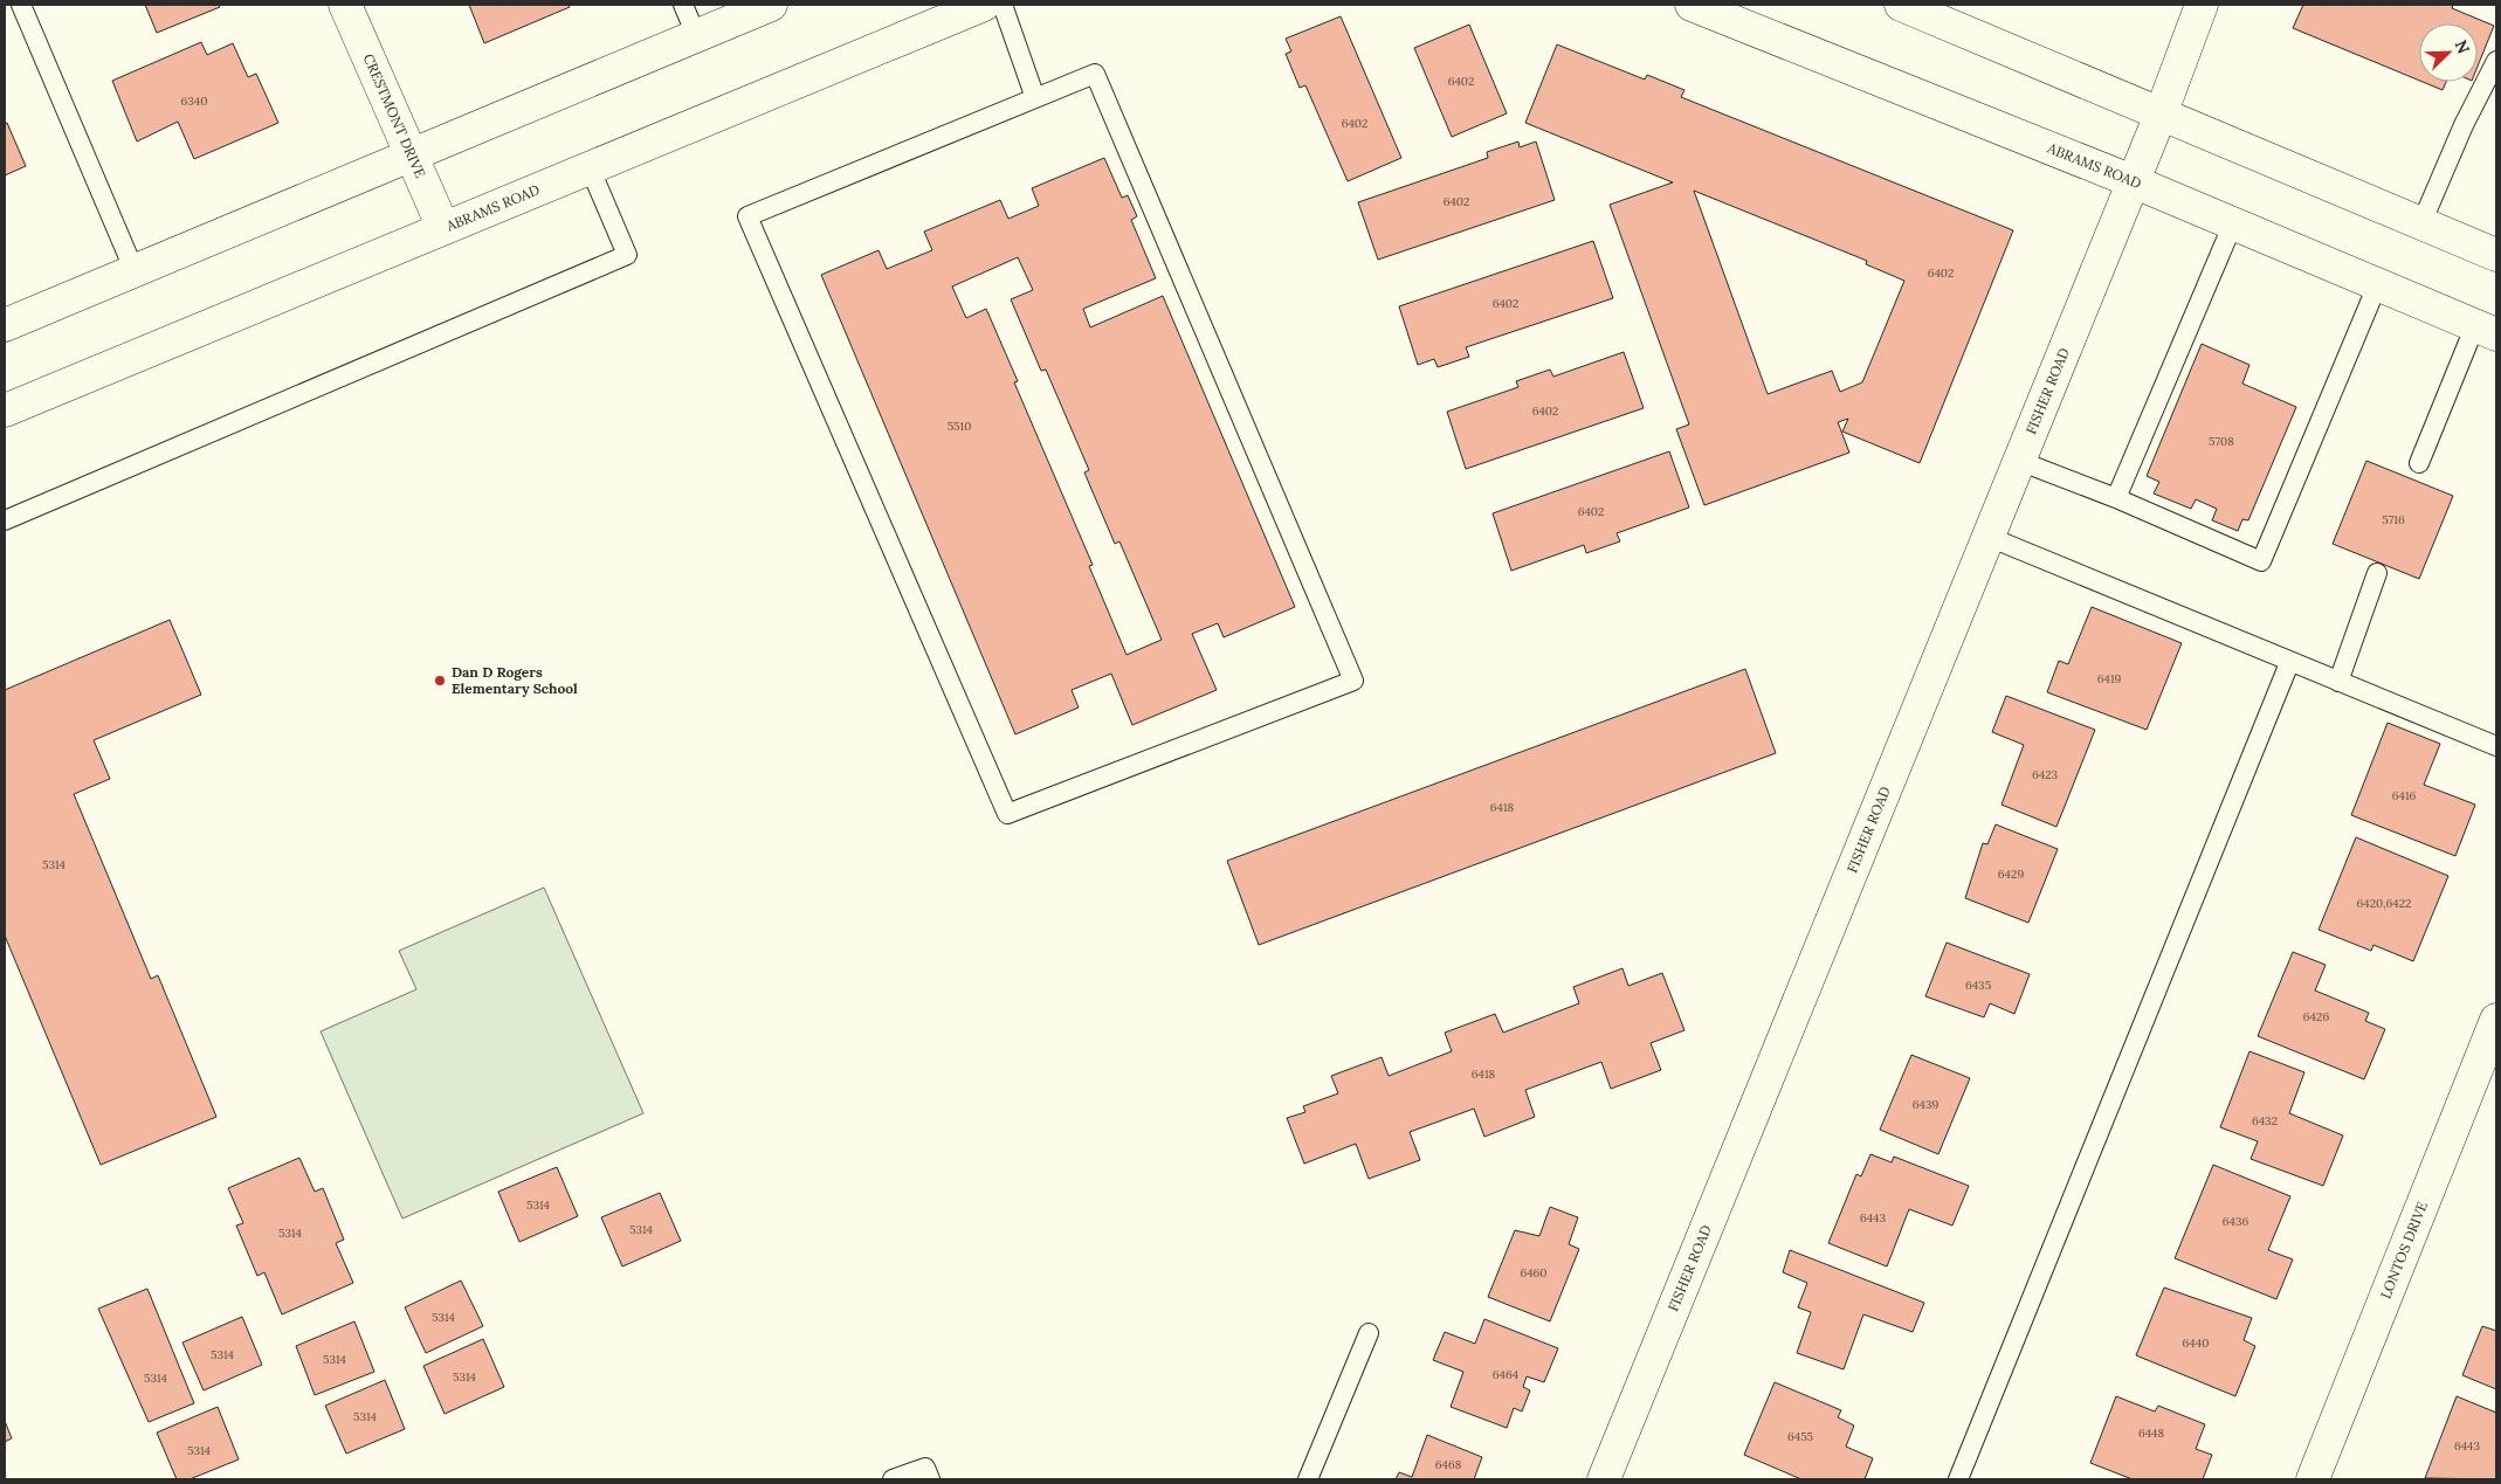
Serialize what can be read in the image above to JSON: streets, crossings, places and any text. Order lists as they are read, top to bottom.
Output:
{
  "streets": {
    "main road": [
      "CRESTMONT DRIVE",
      "ABRAMS ROAD",
      "FISHER ROAD",
      "LONTOS DRIVE"
    ]
  },
  "crossings": [
    ["CRESTMONT DRIVE", "ABRAMS ROAD"],
    ["ABRAMS ROAD", "FISHER ROAD"]
  ],
  "places": ["Dan D Rogers Elementary School"],
  "house_numbers": [
    "6402",
    "6340",
    "6402",
    "6402",
    "6402",
    "6402",
    "6402",
    "5510",
    "5708",
    "6402",
    "5716",
    "6419",
    "6423",
    "6416",
    "6418",
    "5314",
    "6429",
    "6420,6422",
    "6435",
    "6426",
    "6418",
    "6439",
    "6432",
    "5314",
    "6443",
    "6436",
    "5314",
    "5314",
    "6460",
    "5314",
    "6440",
    "5314",
    "5314",
    "6464",
    "5314",
    "5314",
    "5314",
    "6448",
    "6455",
    "6443",
    "5314",
    "6468"
  ],
  "north": "top right"
}
